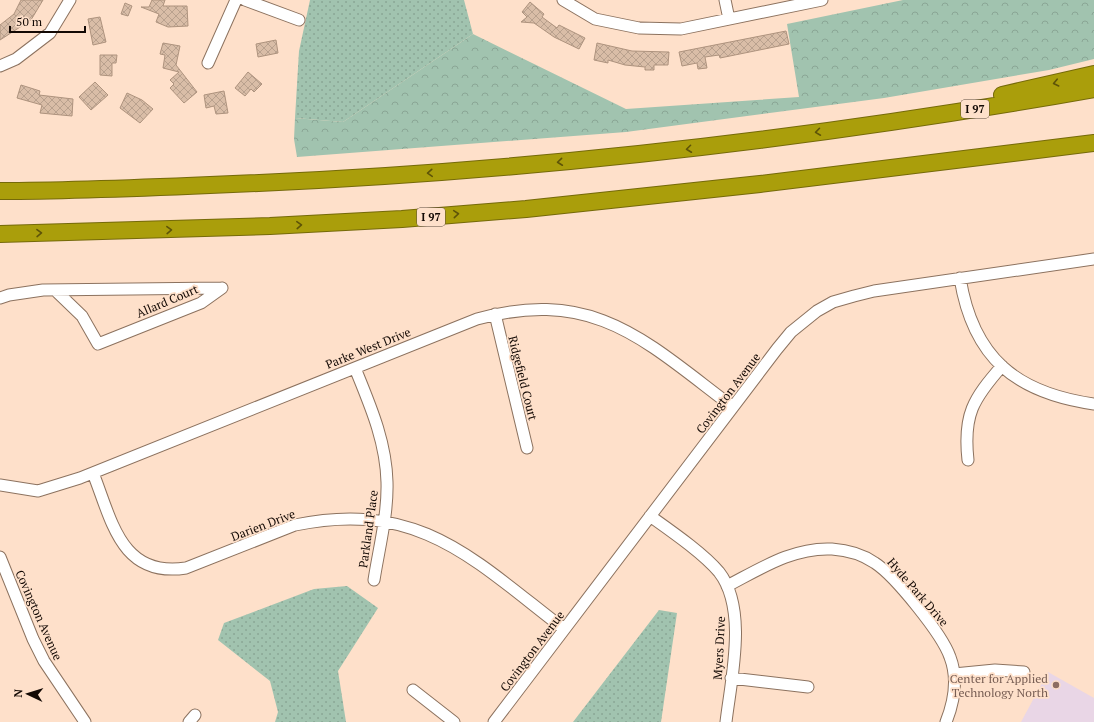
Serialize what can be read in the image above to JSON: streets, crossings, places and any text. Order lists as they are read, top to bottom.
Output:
{
  "streets": {
    "highway": ["I 97"],
    "street": [
      "Allard Court",
      "Parke West Drive",
      "Ridgefield Court",
      "Covington Avenue",
      "Darien Drive",
      "Parkland Place",
      "Hyde Park Drive",
      "Myers Drive"
    ]
  },
  "crossings": [
    ["Parke West Drive", "Ridgefield Court"],
    ["Parke West Drive", "Covington Avenue"],
    ["Parke West Drive", "Darien Drive"],
    ["Parke West Drive", "Parkland Place"],
    ["Covington Avenue", "Darien Drive"],
    ["Covington Avenue", "Myers Drive"],
    ["Darien Drive", "Parkland Place"],
    ["Hyde Park Drive", "Myers Drive"]
  ],
  "places": ["Center for Applied Technology North"],
  "scale_bar": "50 m",
  "north": "left"
}
